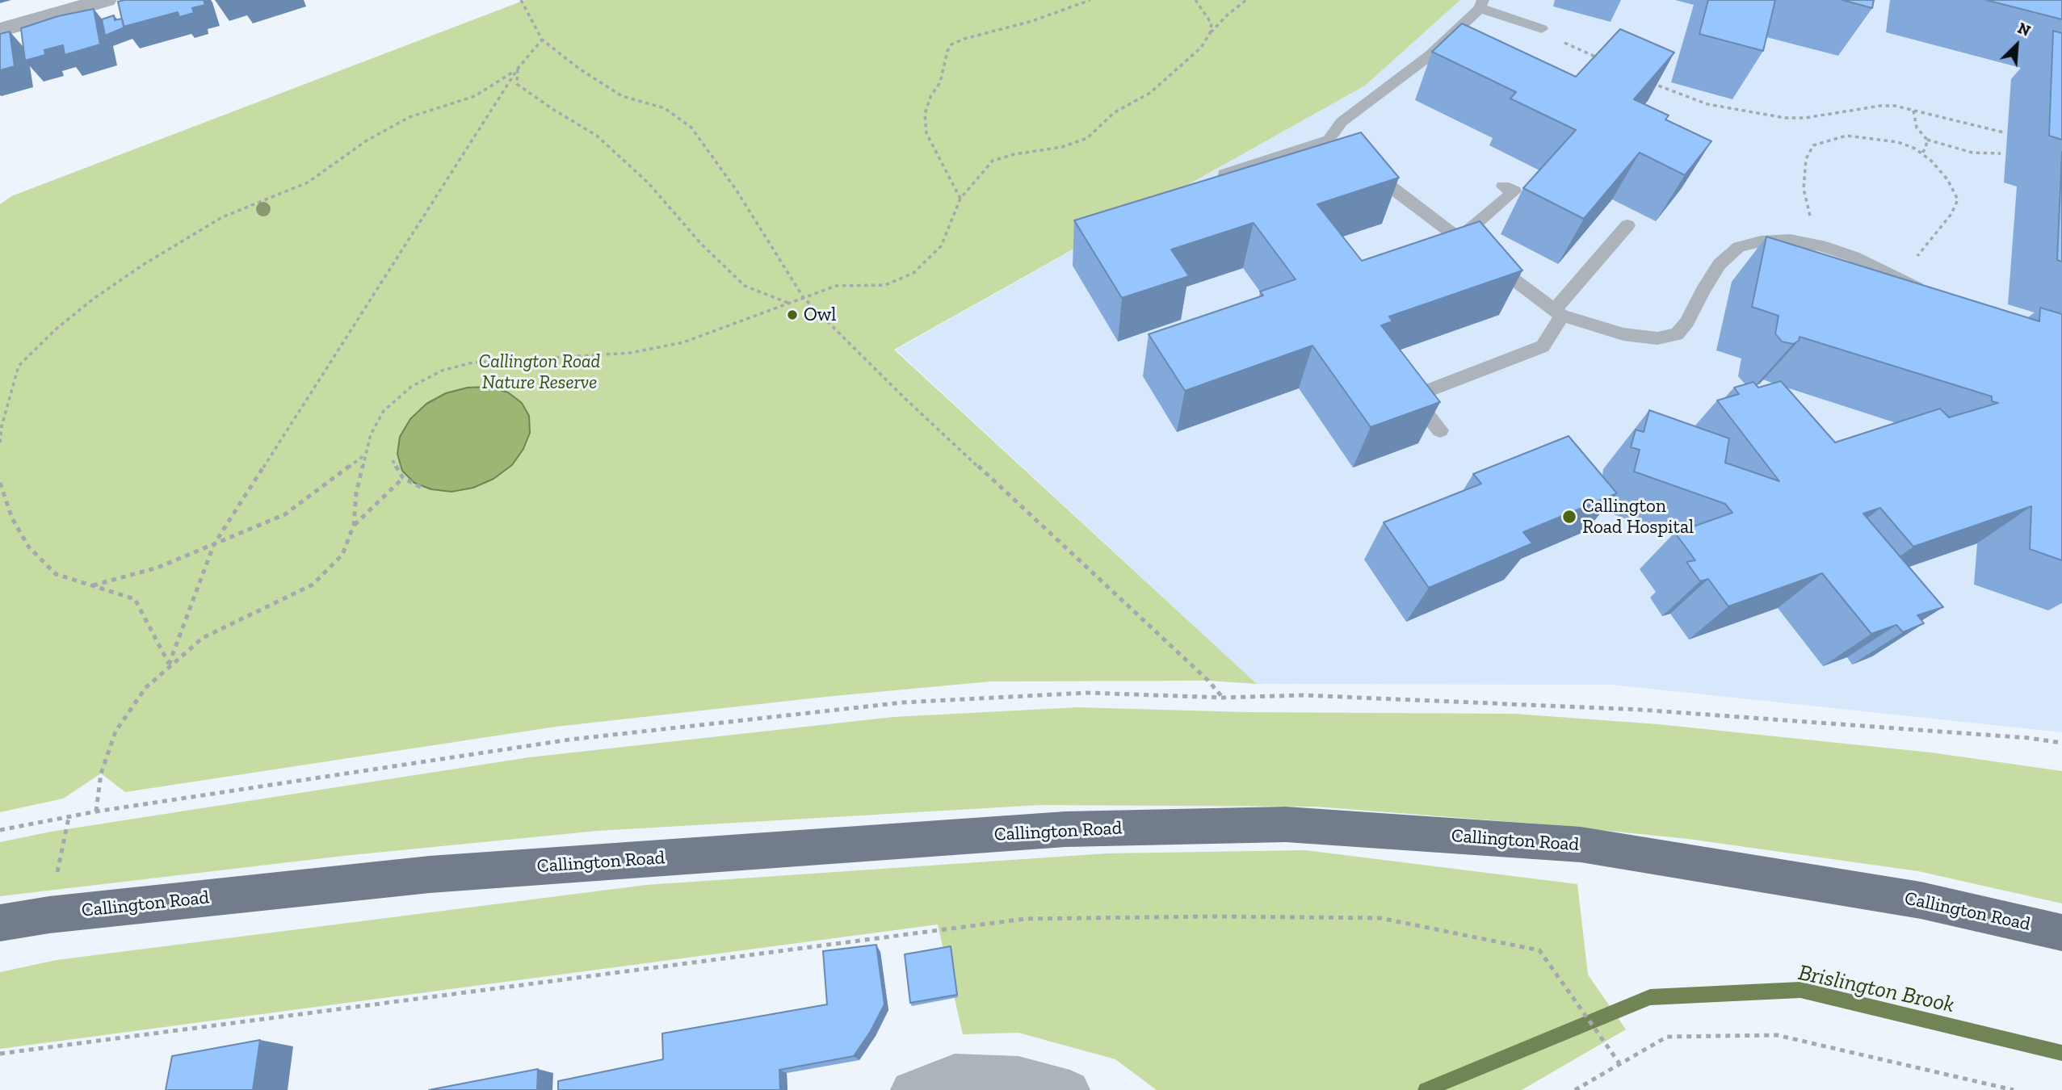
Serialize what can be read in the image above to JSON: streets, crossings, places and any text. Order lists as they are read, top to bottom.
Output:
{
  "streets": {
    "main road": ["Callington Road"]
  },
  "water": ["Brislington Brook"],
  "parks": ["Callington Road Nature Reserve"],
  "places": ["Owl", "Callington Road Hospital"],
  "north": "top right"
}
